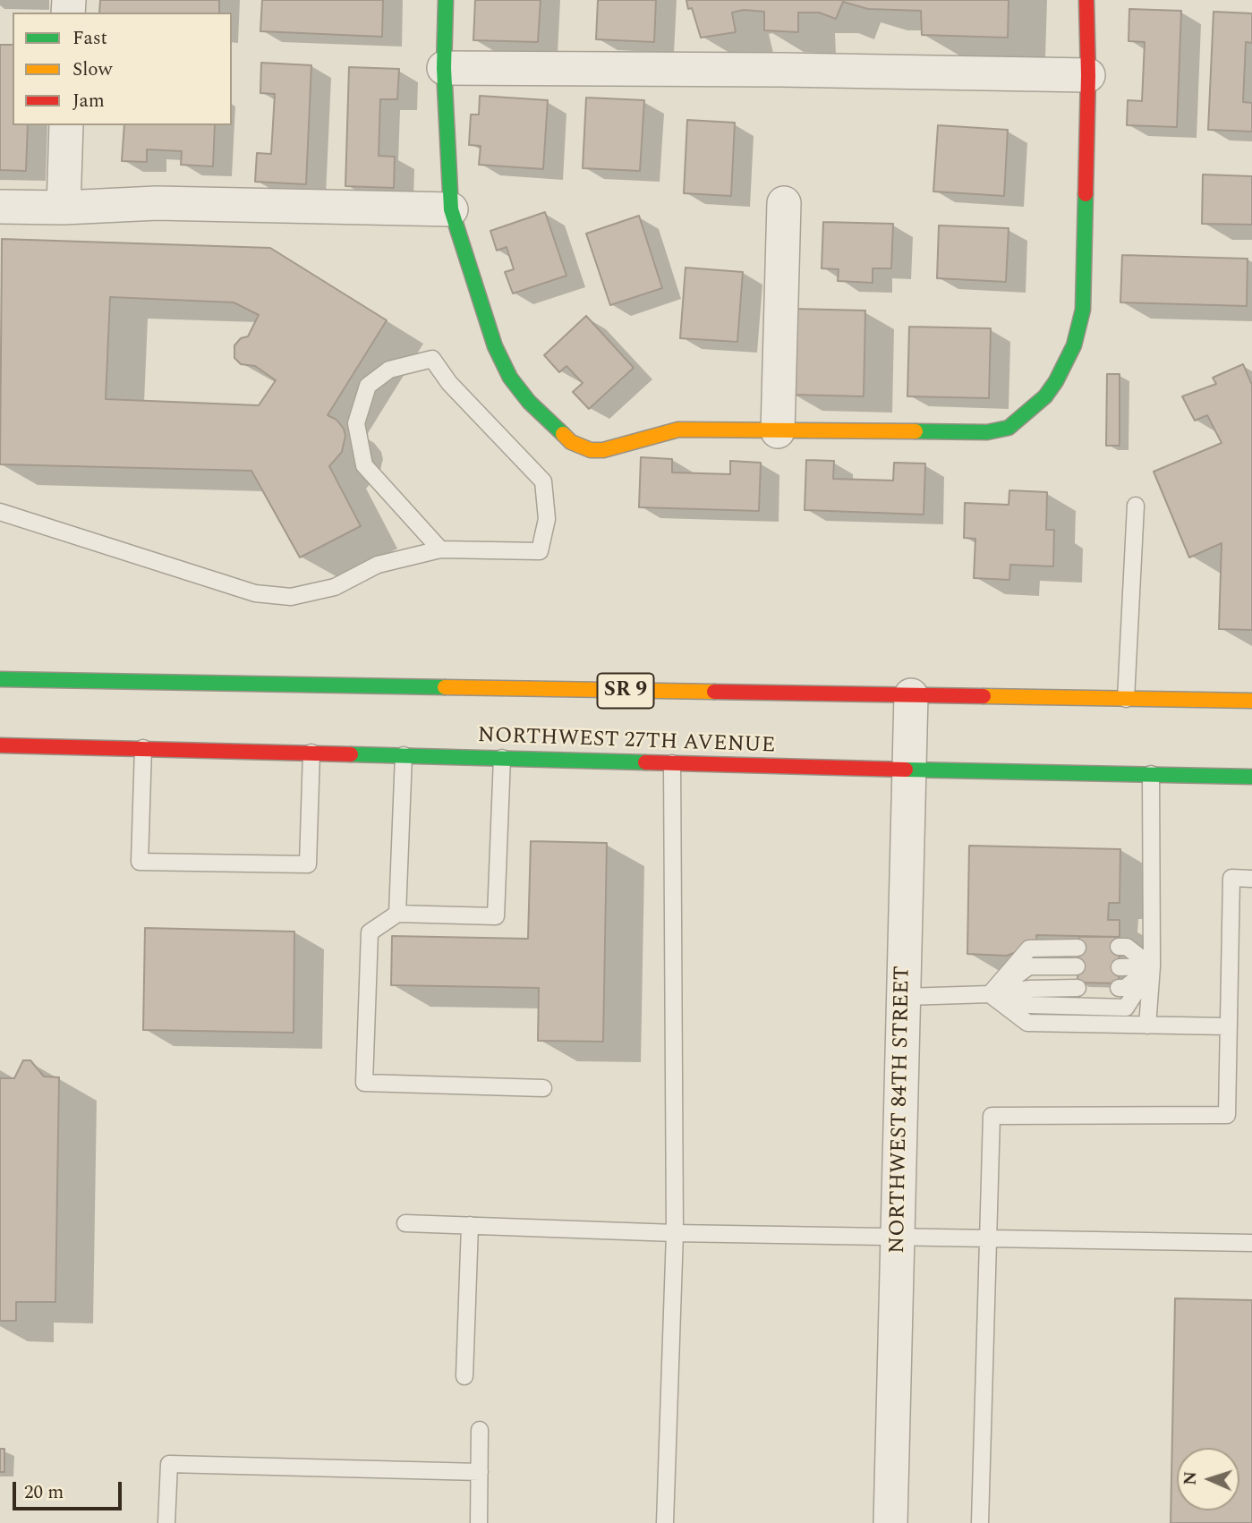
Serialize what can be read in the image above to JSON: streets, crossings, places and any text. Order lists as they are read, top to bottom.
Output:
{
  "streets": {
    "main road": ["SR 9", "NORTHWEST 27TH AVENUE"],
    "street": ["NORTHWEST 84TH STREET"]
  },
  "crossings": [
    ["SR 9", "NORTHWEST 84TH STREET"],
    ["NORTHWEST 27TH AVENUE", "NORTHWEST 84TH STREET"]
  ],
  "legend": ["Fast", "Slow", "Jam"],
  "scale_bar": "20 m",
  "north": "left"
}
